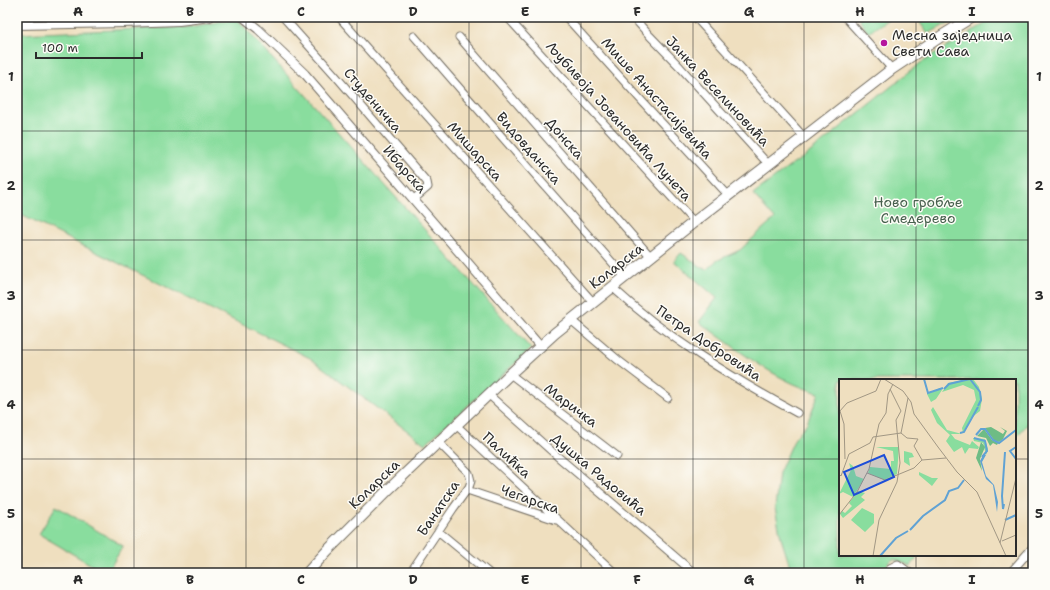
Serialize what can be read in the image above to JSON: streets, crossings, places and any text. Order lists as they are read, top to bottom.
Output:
{
  "streets": {
    "main road": ["Коларска"],
    "street": [
      "Јанка Веселиновића",
      "Мише Анастасијевића",
      "Студеничка",
      "Љубивоја Јовановића Лунета",
      "Донска",
      "Видовданска",
      "Мишарска",
      "Ибарска",
      "Петра Добровића",
      "Маричка",
      "Палићка",
      "Душка Радовића",
      "Чегарска",
      "Банатска"
    ]
  },
  "crossings": [
    ["Јанка Веселиновића", "Коларска"],
    ["Мише Анастасијевића", "Коларска"],
    ["Студеничка", "Ибарска"],
    ["Љубивоја Јовановића Лунета", "Коларска"],
    ["Донска", "Коларска"],
    ["Видовданска", "Коларска"],
    ["Мишарска", "Коларска"],
    ["Ибарска", "Коларска"],
    ["Коларска", "Петра Добровића"],
    ["Коларска", "Маричка"],
    ["Коларска", "Палићка"],
    ["Коларска", "Душка Радовића"],
    ["Коларска", "Банатска"],
    ["Палићка", "Чегарска"],
    ["Чегарска", "Банатска"]
  ],
  "parks": ["Ново гробље Смедерево"],
  "places": ["Месна заједница Свети Сава"],
  "scale_bar": "100 m",
  "grid": {
    "columns": [
      "A",
      "B",
      "C",
      "D",
      "E",
      "F",
      "G",
      "H",
      "I"
    ],
    "rows": [
      "1",
      "2",
      "3",
      "4",
      "5"
    ]
  }
}
